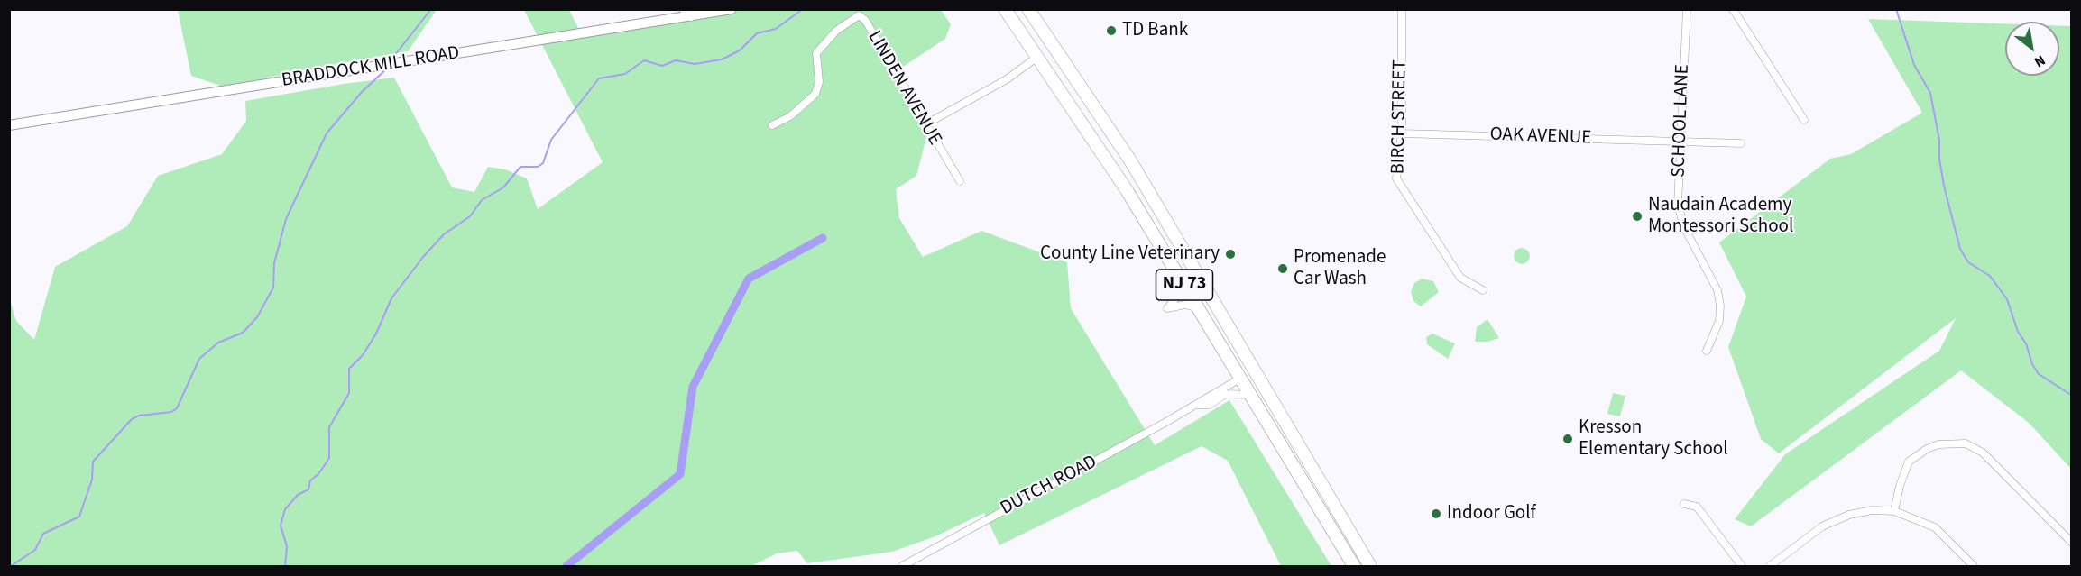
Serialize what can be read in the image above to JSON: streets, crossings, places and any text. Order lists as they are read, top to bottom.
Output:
{
  "streets": {
    "highway": ["NJ 73"],
    "street": [
      "BRADDOCK MILL ROAD",
      "LINDEN AVENUE",
      "BIRCH STREET",
      "SCHOOL LANE",
      "OAK AVENUE",
      "DUTCH ROAD"
    ]
  },
  "crossings": [
    ["BIRCH STREET", "OAK AVENUE"],
    ["SCHOOL LANE", "OAK AVENUE"],
    ["NJ 73", "DUTCH ROAD"]
  ],
  "places": [
    "TD Bank",
    "Naudain Academy Montessori School",
    "County Line Veterinary",
    "Promenade Car Wash",
    "Kresson Elementary School",
    "Indoor Golf"
  ],
  "north": "bottom right"
}
